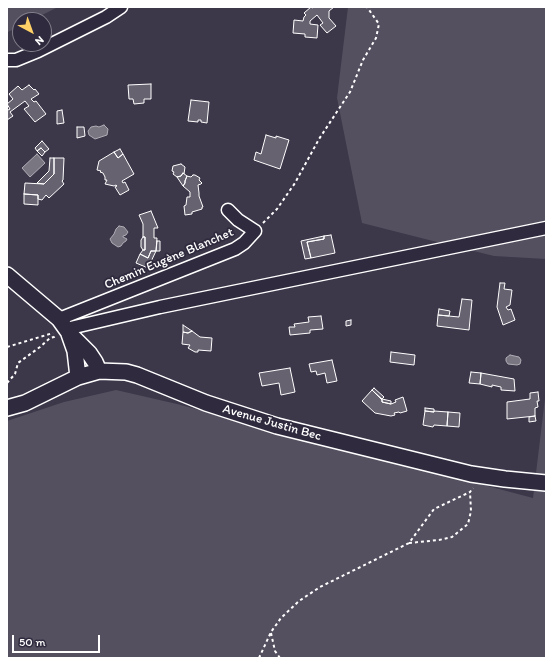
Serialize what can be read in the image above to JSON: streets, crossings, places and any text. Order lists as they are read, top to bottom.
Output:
{
  "streets": {
    "street": ["Chemin Eugène Blanchet", "Avenue Justin Bec"]
  },
  "scale_bar": "50 m",
  "north": "bottom right"
}
